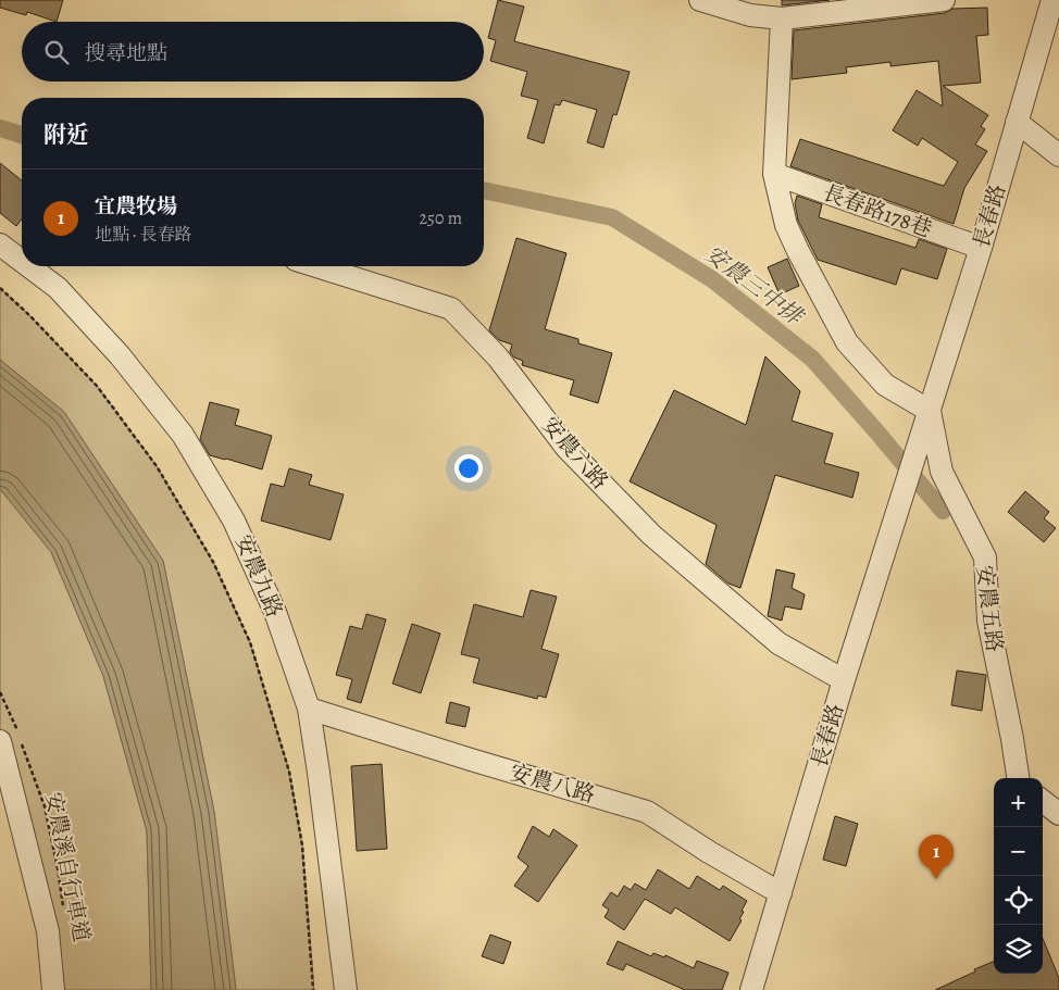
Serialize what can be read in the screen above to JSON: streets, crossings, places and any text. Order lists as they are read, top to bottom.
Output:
{
  "streets": {
    "street": [
      "長春路178巷",
      "長春路",
      "安農六路",
      "安農九路",
      "安農五路",
      "安農八路"
    ],
    "path": ["安農溪自行車道"]
  },
  "crossings": [
    ["長春路178巷", "長春路"],
    ["長春路", "安農六路"],
    ["長春路", "安農五路"],
    ["長春路", "安農八路"],
    ["安農九路", "安農八路"]
  ],
  "water": ["安農三中排"],
  "page": {
    "search": "搜尋地點",
    "heading": "附近",
    "list": [
      {
        "mark": "1",
        "name": "宜農牧場",
        "note": "地點 · 長春路",
        "value": "250 m"
      }
    ],
    "map_buttons": ["+", "−"],
    "pins": "1"
  }
}
